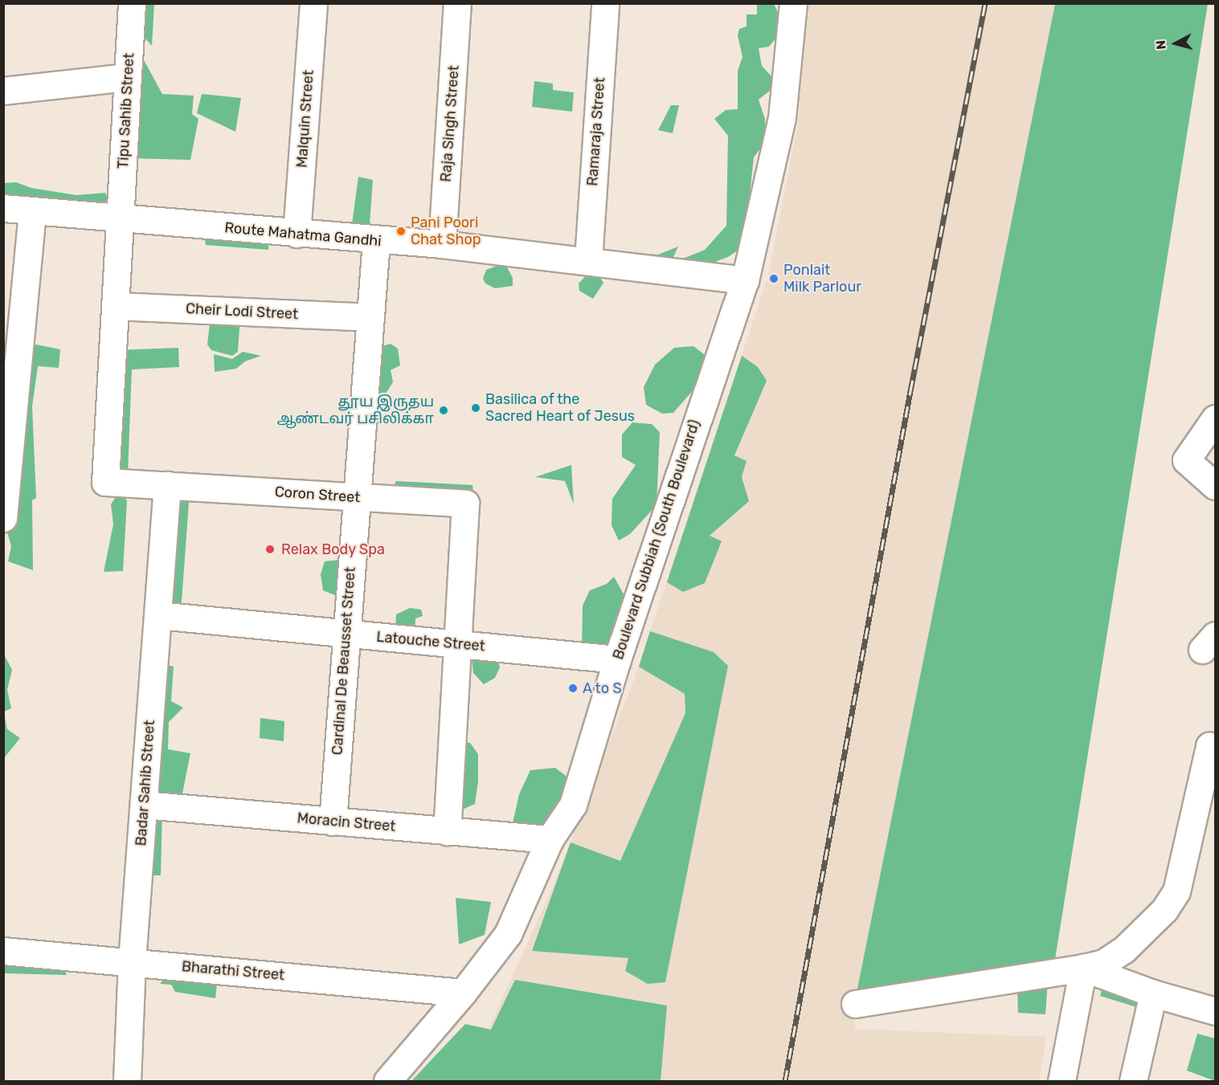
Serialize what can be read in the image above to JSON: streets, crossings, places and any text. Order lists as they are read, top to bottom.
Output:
{
  "streets": {
    "street": [
      "Tipu Sahib Street",
      "Malquin Street",
      "Raja Singh Street",
      "Ramaraja Street",
      "Route Mahatma Gandhi",
      "Cheir Lodi Street",
      "Coron Street",
      "Boulevard Subbiah (South Boulevard)",
      "Latouche Street",
      "Cardinal De Beausset Street",
      "Badar Sahib Street",
      "Moracin Street",
      "Bharathi Street"
    ]
  },
  "crossings": [
    ["Tipu Sahib Street", "Route Mahatma Gandhi"],
    ["Tipu Sahib Street", "Coron Street"],
    ["Malquin Street", "Route Mahatma Gandhi"],
    ["Raja Singh Street", "Route Mahatma Gandhi"],
    ["Ramaraja Street", "Route Mahatma Gandhi"],
    ["Route Mahatma Gandhi", "Coron Street"],
    ["Route Mahatma Gandhi", "Boulevard Subbiah (South Boulevard)"],
    ["Route Mahatma Gandhi", "Cardinal De Beausset Street"],
    ["Cheir Lodi Street", "Coron Street"],
    ["Cheir Lodi Street", "Cardinal De Beausset Street"],
    ["Coron Street", "Latouche Street"],
    ["Coron Street", "Cardinal De Beausset Street"],
    ["Coron Street", "Badar Sahib Street"],
    ["Coron Street", "Moracin Street"],
    ["Boulevard Subbiah (South Boulevard)", "Latouche Street"],
    ["Boulevard Subbiah (South Boulevard)", "Moracin Street"],
    ["Boulevard Subbiah (South Boulevard)", "Bharathi Street"],
    ["Latouche Street", "Cardinal De Beausset Street"],
    ["Latouche Street", "Badar Sahib Street"],
    ["Cardinal De Beausset Street", "Moracin Street"],
    ["Badar Sahib Street", "Moracin Street"],
    ["Badar Sahib Street", "Bharathi Street"]
  ],
  "places": [
    "Pani Poori Chat Shop",
    "Ponlait Milk Parlour",
    "Basilica of the Sacred Heart of Jesus",
    "தூய இருதய ஆண்டவர் பசிலிக்கா",
    "Relax Body Spa",
    "A to S"
  ],
  "north": "left"
}
